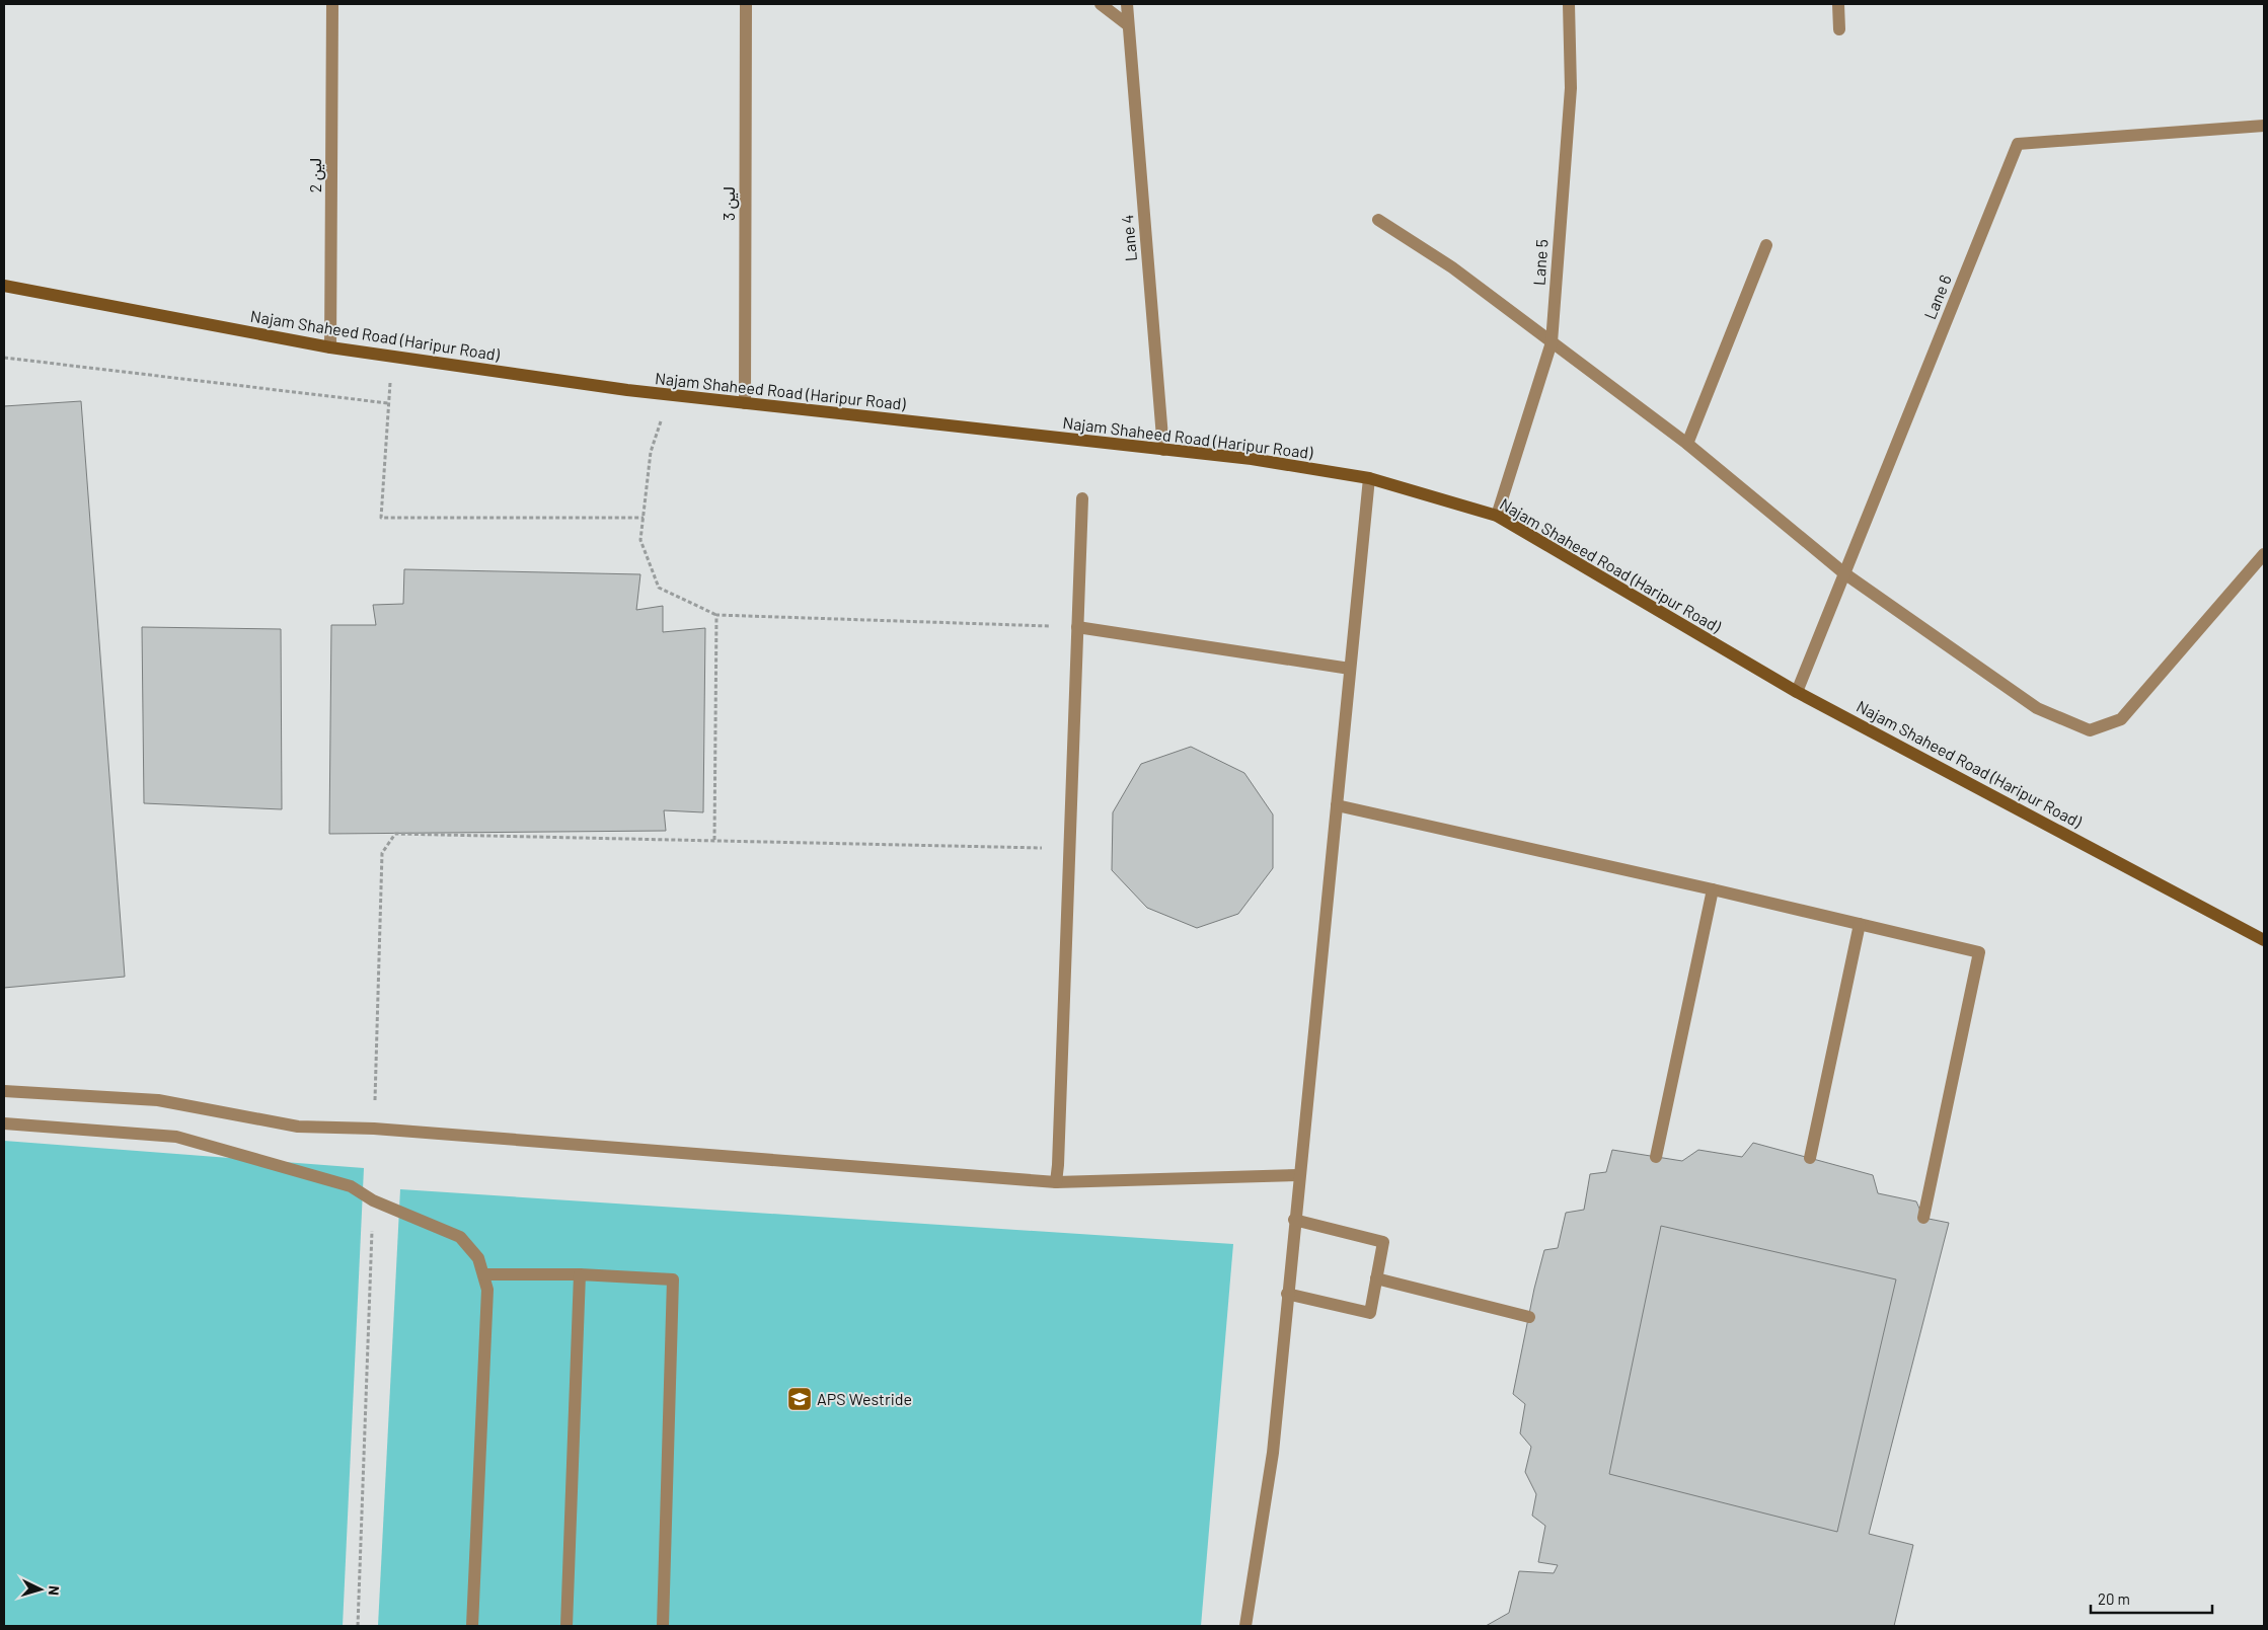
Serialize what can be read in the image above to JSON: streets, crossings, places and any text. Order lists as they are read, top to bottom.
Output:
{
  "streets": {
    "main road": ["Najam Shaheed Road (Haripur Road)"],
    "street": [
      "لین 2",
      "لین 3",
      "Lane 4",
      "Lane 5",
      "Lane 6"
    ]
  },
  "crossings": [
    ["لین 2", "Najam Shaheed Road (Haripur Road)"],
    ["لین 3", "Najam Shaheed Road (Haripur Road)"],
    ["Lane 4", "Najam Shaheed Road (Haripur Road)"],
    ["Lane 5", "Najam Shaheed Road (Haripur Road)"],
    ["Lane 6", "Najam Shaheed Road (Haripur Road)"]
  ],
  "places": {
    "school or university": ["APS Westride"]
  },
  "scale_bar": "20 m",
  "north": "right"
}
